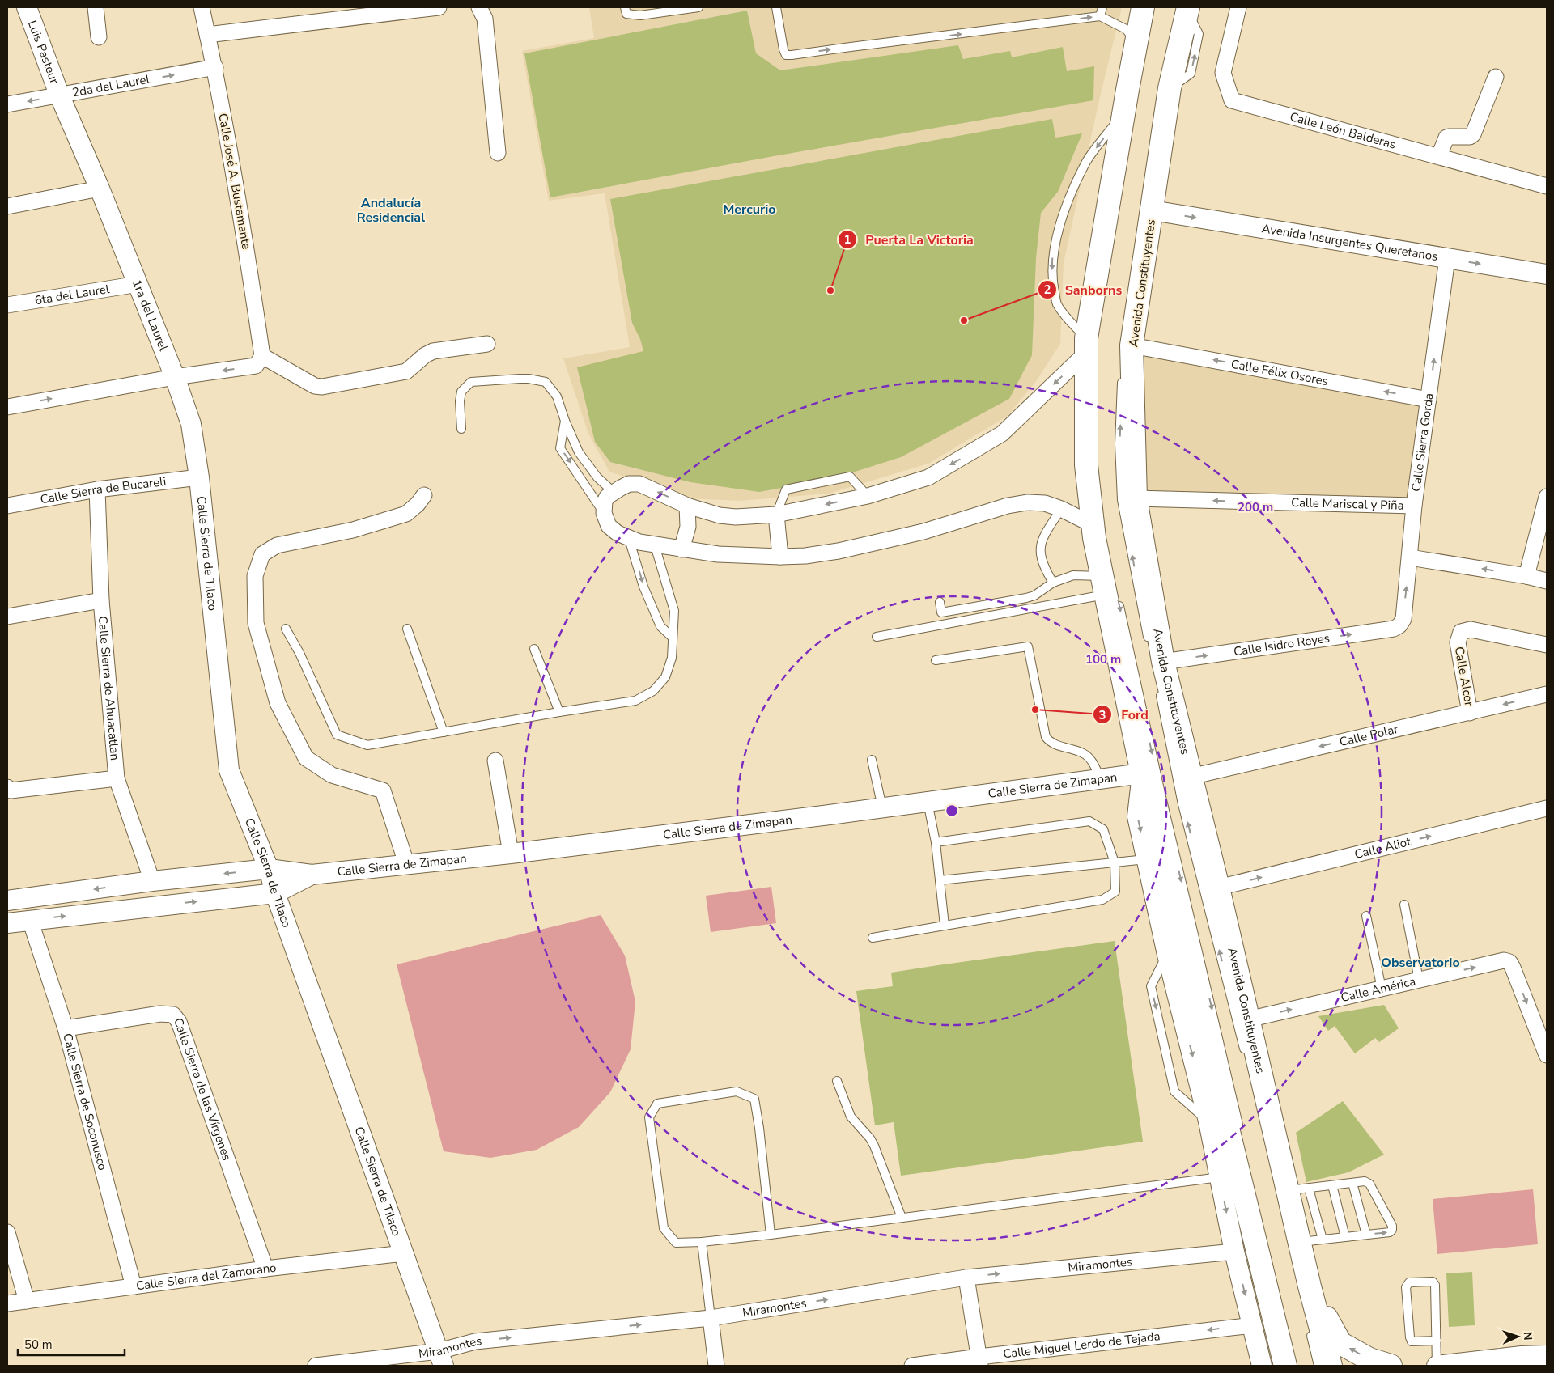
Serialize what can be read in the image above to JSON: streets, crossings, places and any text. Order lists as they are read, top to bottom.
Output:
{
  "streets": {
    "main road": ["Avenida Constituyentes"],
    "street": [
      "Luis Pasteur",
      "2da del Laurel",
      "Calle León Balderas",
      "Calle José A. Bustamante",
      "Avenida Insurgentes Queretanos",
      "6ta del Laurel",
      "1ra del Laurel",
      "Calle Félix Osores",
      "Calle Sierra Gorda",
      "Calle Sierra de Bucareli",
      "Calle Mariscal y Piña",
      "Calle Sierra de Tilaco",
      "Calle Isidro Reyes",
      "Calle Alcor",
      "Calle Sierra de Ahuacatlan",
      "Calle Polar",
      "Calle Sierra de Zimapan",
      "Calle Aliot",
      "Calle América",
      "Calle Sierra de las Vírgenes",
      "Calle Sierra de Soconusco",
      "Miramontes",
      "Calle Sierra del Zamorano",
      "Calle Miguel Lerdo de Tejada"
    ]
  },
  "crossings": [
    ["Luis Pasteur", "2da del Laurel"],
    ["Luis Pasteur", "1ra del Laurel"],
    ["2da del Laurel", "Calle José A. Bustamante"],
    ["2da del Laurel", "1ra del Laurel"],
    ["Avenida Insurgentes Queretanos", "Avenida Constituyentes"],
    ["Avenida Insurgentes Queretanos", "Calle Sierra Gorda"],
    ["Avenida Constituyentes", "Calle Félix Osores"],
    ["Avenida Constituyentes", "Calle Mariscal y Piña"],
    ["Avenida Constituyentes", "Calle Isidro Reyes"],
    ["Avenida Constituyentes", "Calle Polar"],
    ["Avenida Constituyentes", "Calle Aliot"],
    ["Avenida Constituyentes", "Calle América"],
    ["6ta del Laurel", "1ra del Laurel"],
    ["1ra del Laurel", "Calle Sierra de Tilaco"],
    ["Calle Félix Osores", "Calle Sierra Gorda"],
    ["Calle Sierra Gorda", "Calle Mariscal y Piña"],
    ["Calle Sierra Gorda", "Calle Isidro Reyes"],
    ["Calle Sierra de Bucareli", "Calle Sierra de Tilaco"],
    ["Calle Sierra de Bucareli", "Calle Sierra de Ahuacatlan"],
    ["Calle Sierra de Tilaco", "Calle Sierra de Zimapan"],
    ["Calle Sierra de Tilaco", "Miramontes"],
    ["Calle Sierra de Tilaco", "Calle Sierra del Zamorano"],
    ["Calle Alcor", "Calle Polar"],
    ["Calle Sierra de Ahuacatlan", "Calle Sierra de Zimapan"],
    ["Calle Sierra de Zimapan", "Calle Sierra de Soconusco"],
    ["Calle Sierra de las Vírgenes", "Calle Sierra de Soconusco"],
    ["Calle Sierra de las Vírgenes", "Calle Sierra del Zamorano"],
    ["Calle Sierra de Soconusco", "Calle Sierra del Zamorano"]
  ],
  "one_way": [
    "Avenida Insurgentes Queretanos",
    "Calle Félix Osores",
    "Calle Sierra Gorda",
    "Calle Mariscal y Piña",
    "Calle Isidro Reyes",
    "Calle Polar",
    "Calle Aliot",
    "Calle América",
    "Miramontes",
    "Calle Miguel Lerdo de Tejada"
  ],
  "districts": ["Andalucía Residencial", "Mercurio", "Observatorio"],
  "places": ["Puerta La Victoria", "Sanborns", "Ford"],
  "scale_bar": "50 m",
  "north": "right",
  "rings": ["200 m", "100 m"]
}
